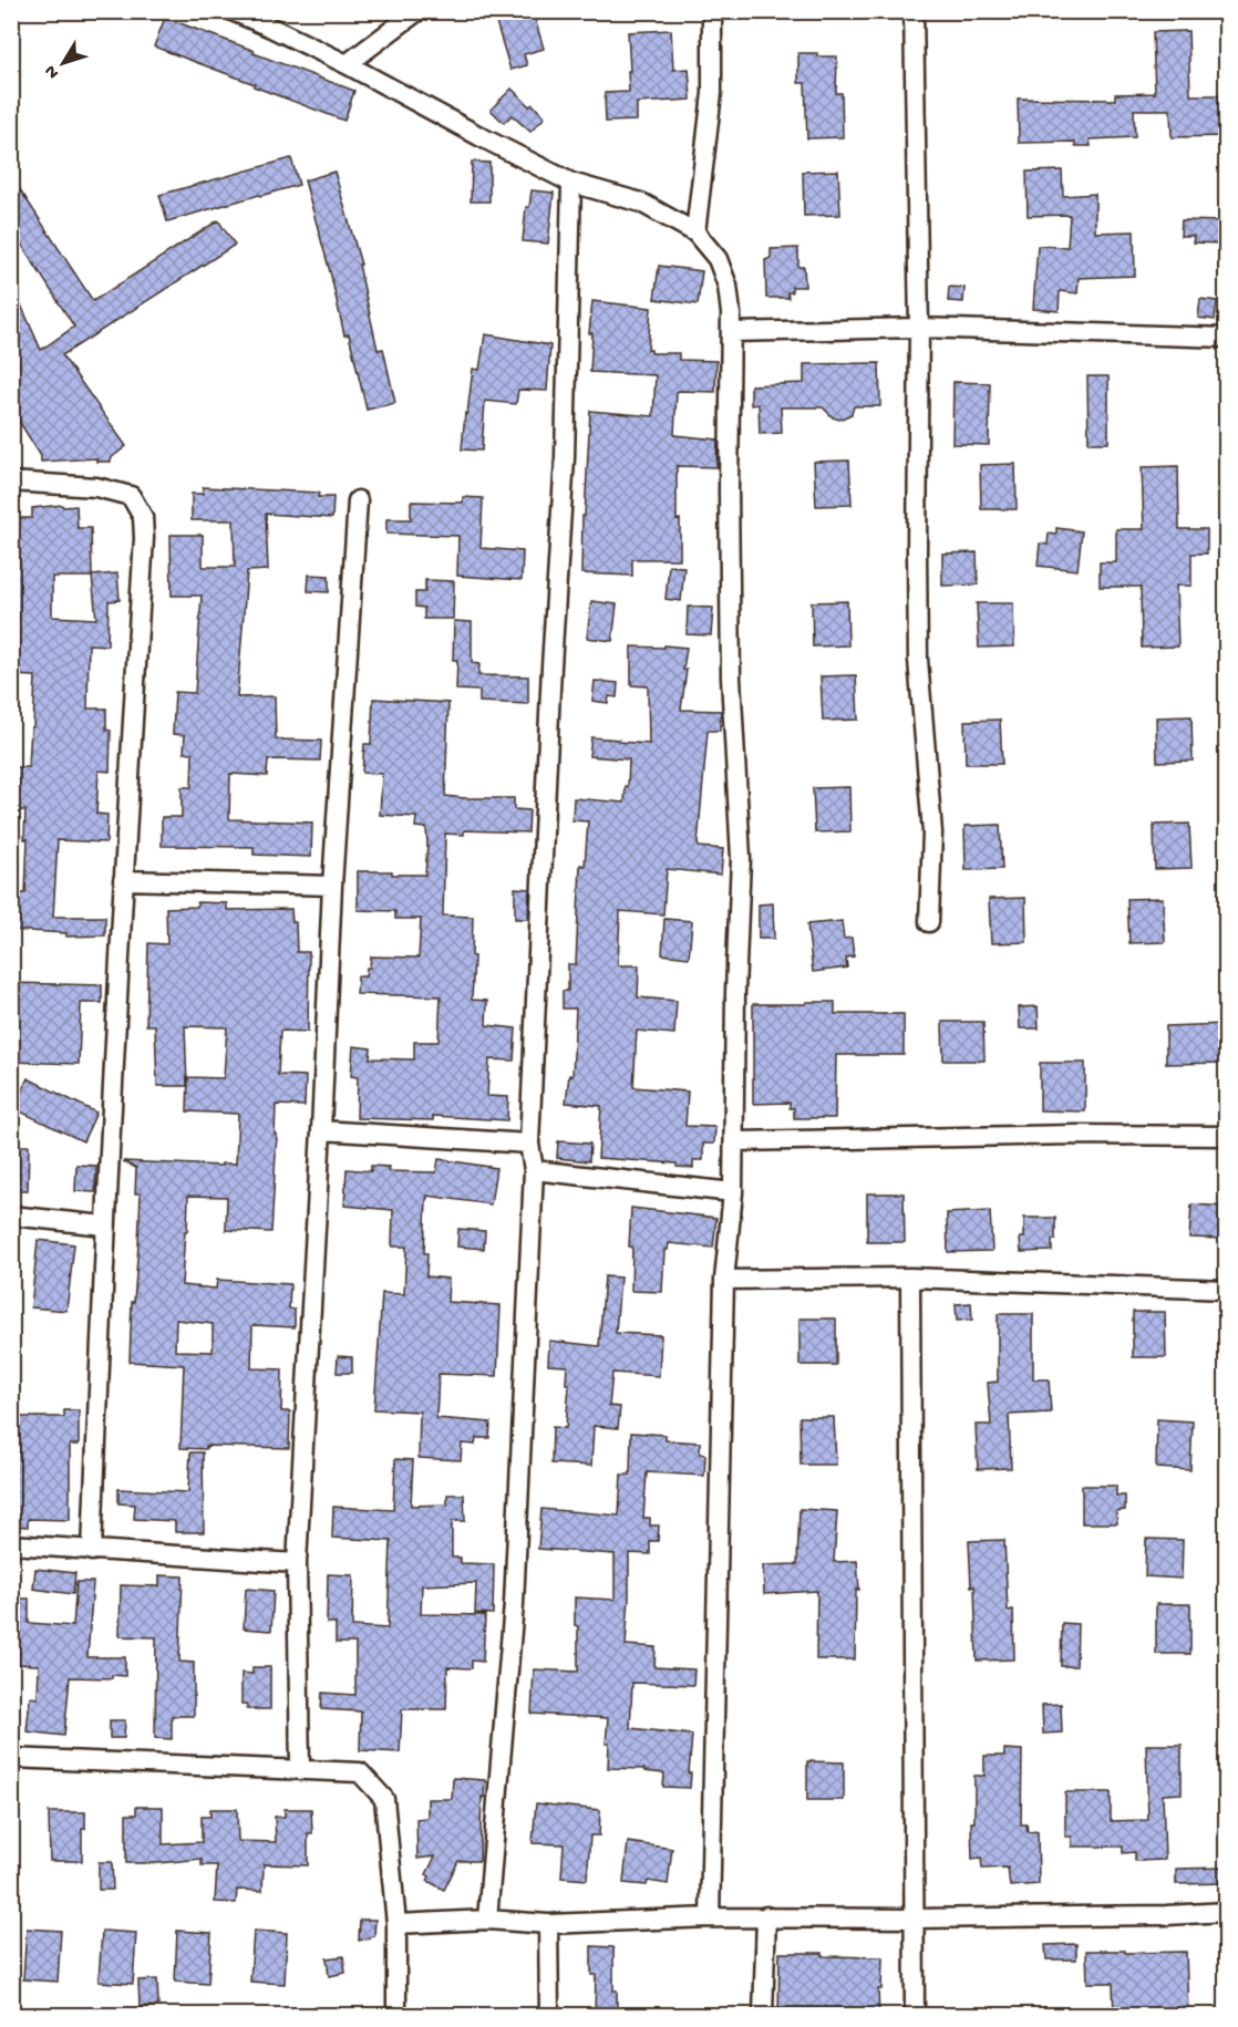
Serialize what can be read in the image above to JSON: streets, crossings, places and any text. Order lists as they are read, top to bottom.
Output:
{
  "north": "bottom left"
}
